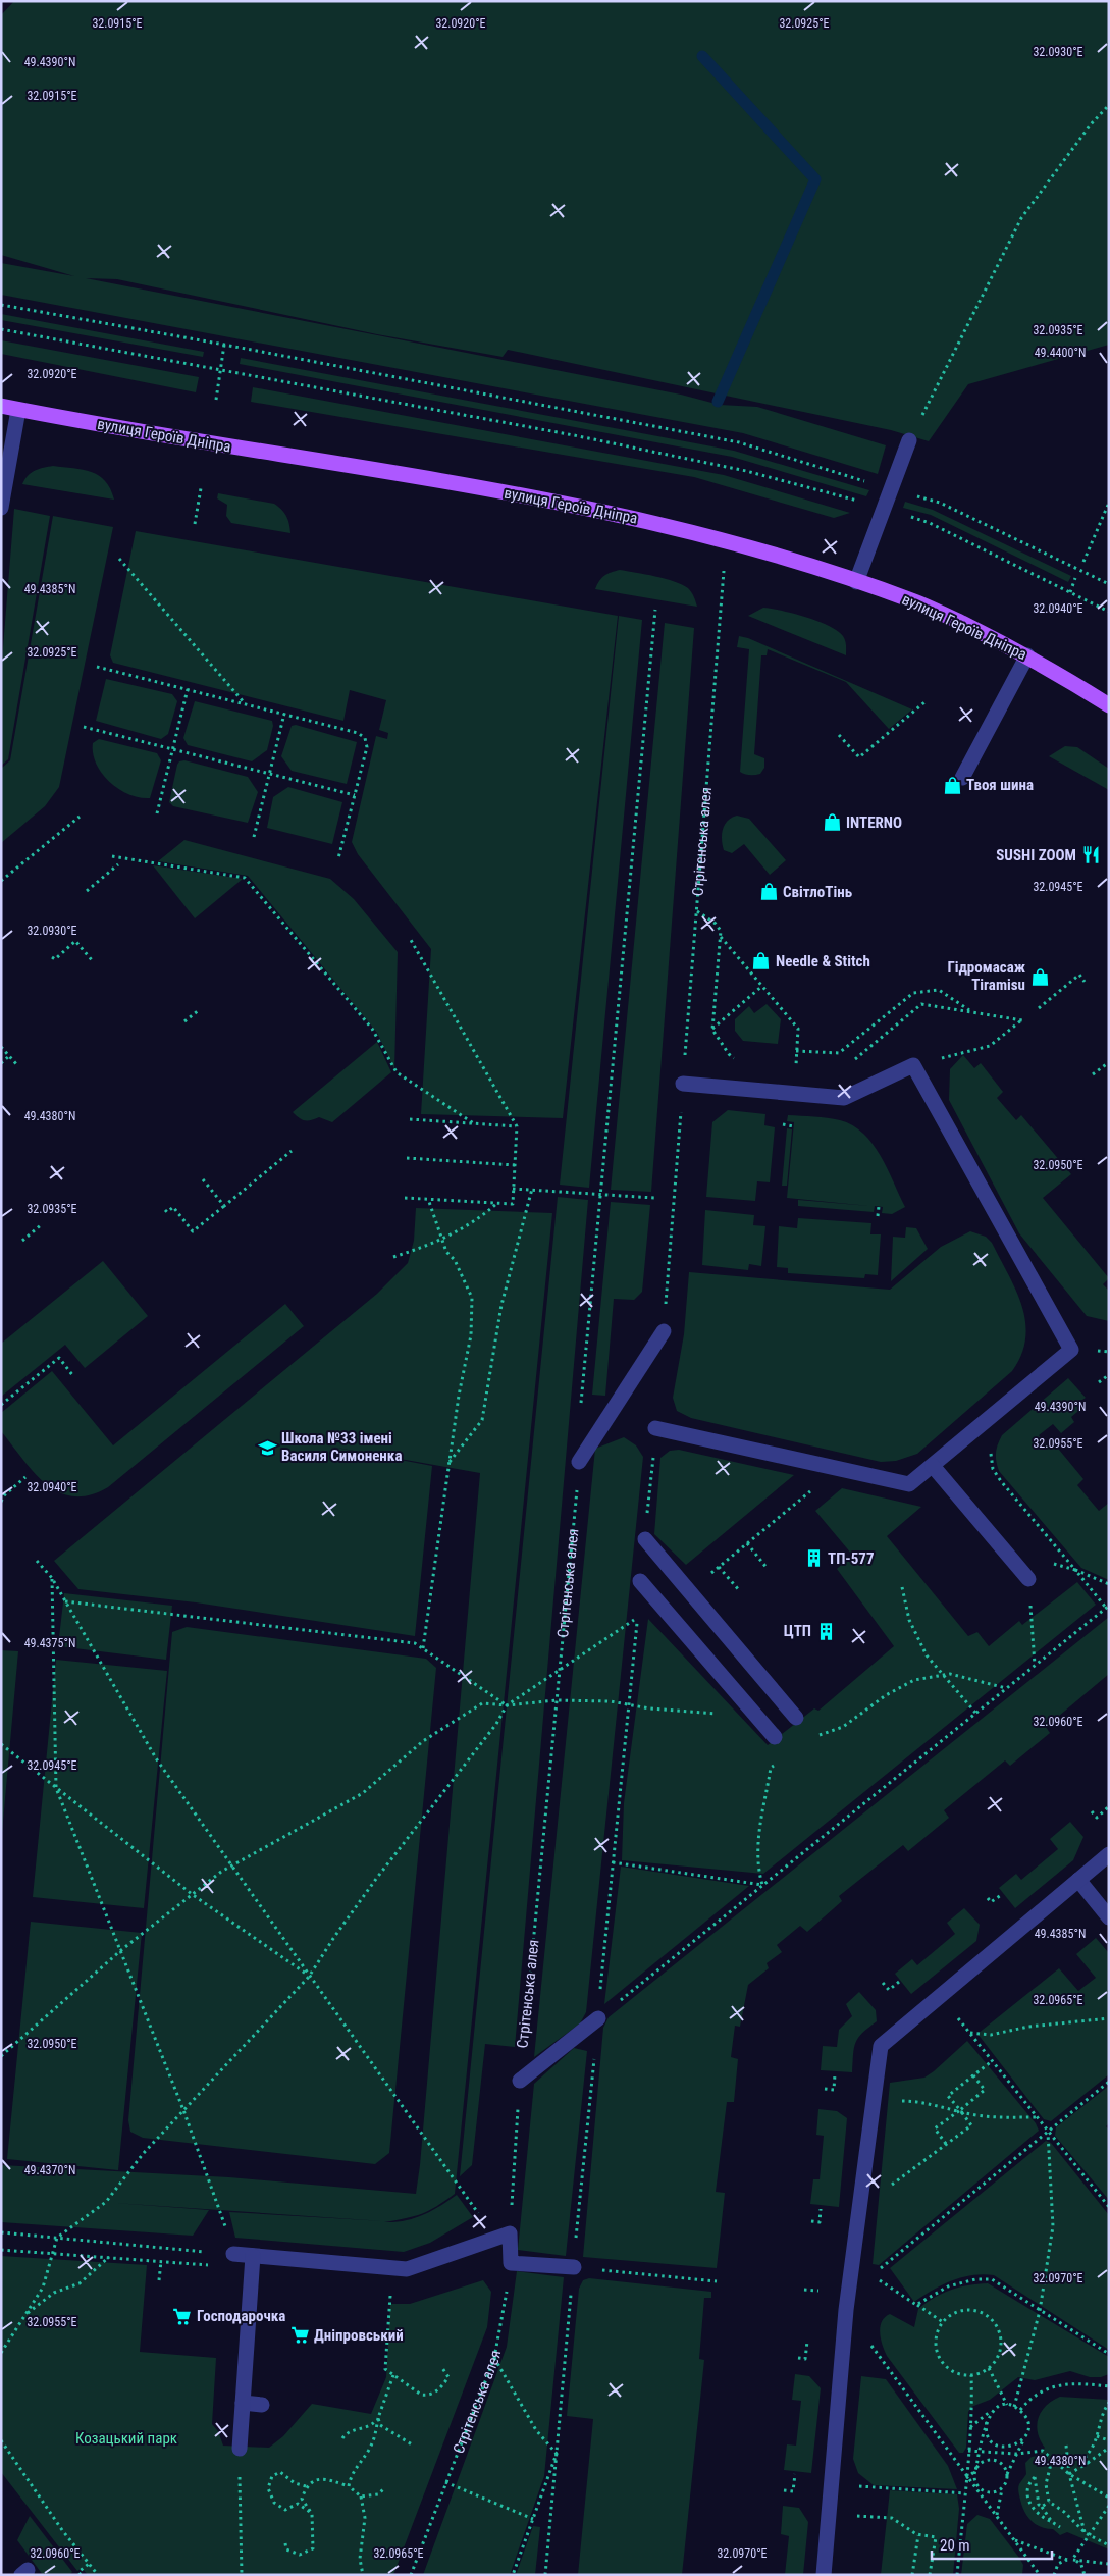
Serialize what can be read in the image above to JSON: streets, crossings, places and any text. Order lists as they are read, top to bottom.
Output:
{
  "streets": {
    "main road": ["вулиця Героїв Дніпра"],
    "path": ["Стрітенська алея"]
  },
  "crossings": [
    ["вулиця Героїв Дніпра", "Стрітенська алея"]
  ],
  "parks": ["Козацький парк"],
  "places": {
    "shop": [
      "Твоя шина",
      "INTERNO",
      "СвітлоТінь",
      "Needle & Stitch",
      "Гідромасаж Tiramisu"
    ],
    "restaurant": ["SUSHI ZOOM"],
    "school or university": ["Школа №33 імені Василя Симоненка"],
    "building": ["ТП-577", "ЦТП"],
    "supermarket": ["Господарочка", "Дніпровський"]
  },
  "scale_bar": "20 m",
  "coordinates": [
    "32.0920°E",
    "32.0925°E",
    "32.0915°E",
    "32.0930°E",
    "49.4390°N",
    "32.0935°E",
    "49.4400°N",
    "49.4385°N",
    "32.0940°E",
    "32.0945°E",
    "49.4380°N",
    "32.0950°E",
    "32.0955°E",
    "49.4375°N",
    "32.0960°E",
    "32.0965°E",
    "49.4370°N",
    "32.0970°E"
  ]
}
